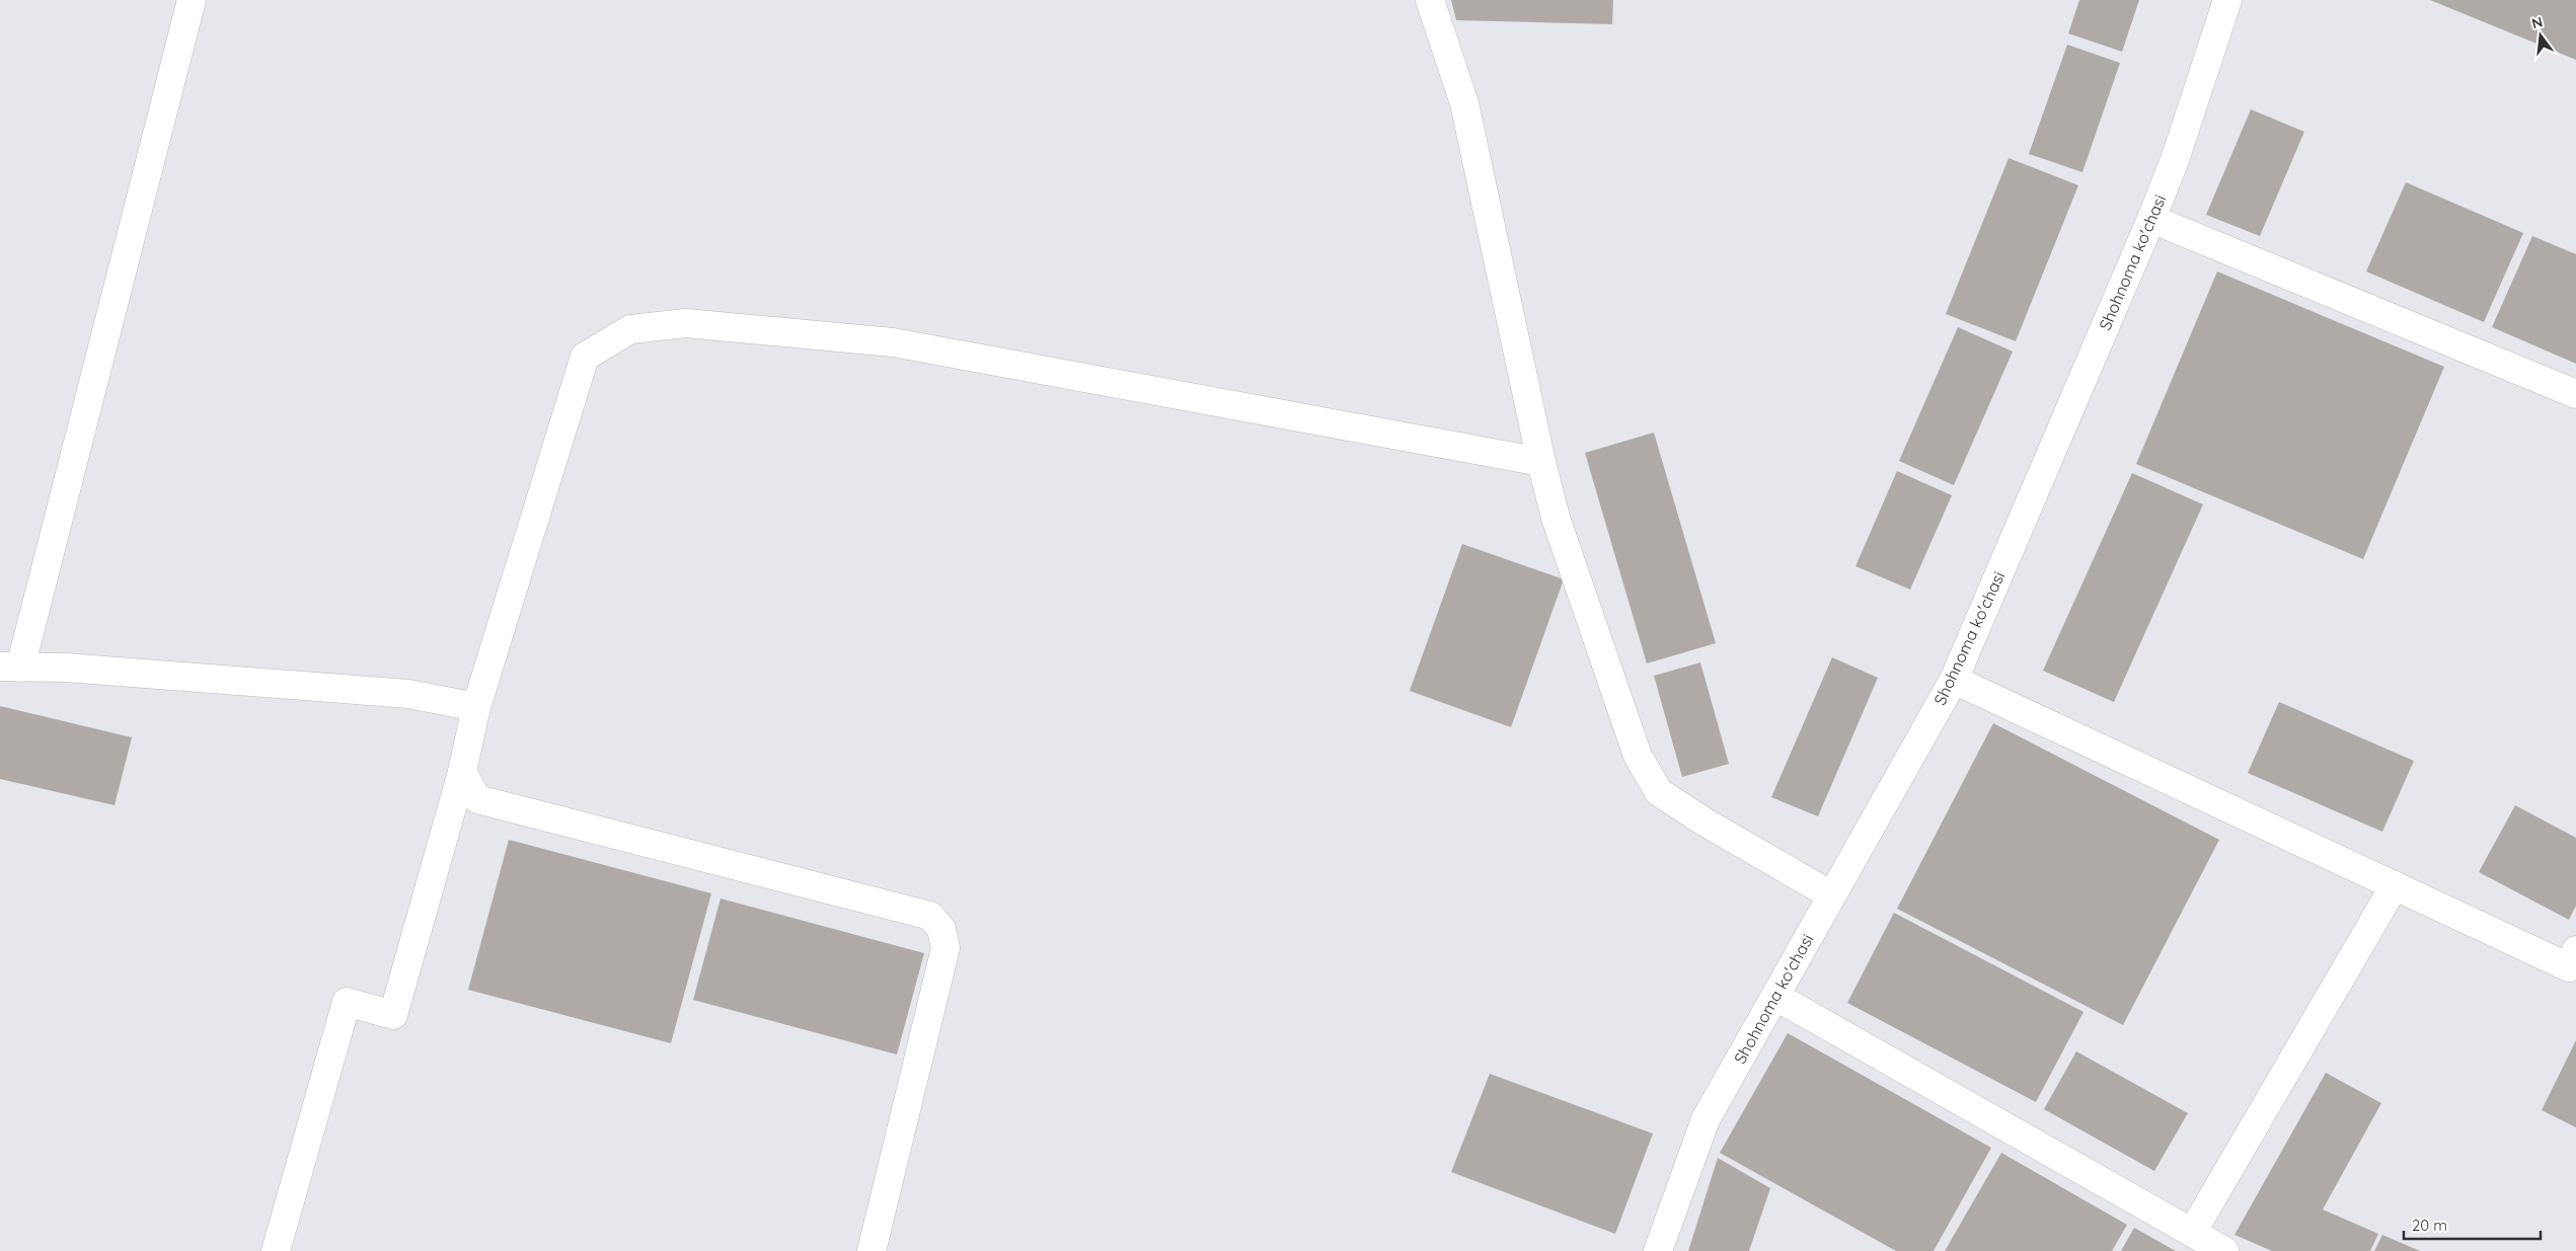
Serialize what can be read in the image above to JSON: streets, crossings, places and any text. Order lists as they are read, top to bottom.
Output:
{
  "streets": {
    "street": ["Shohnoma ko'chasi"]
  },
  "scale_bar": "20 m",
  "north": "top"
}
